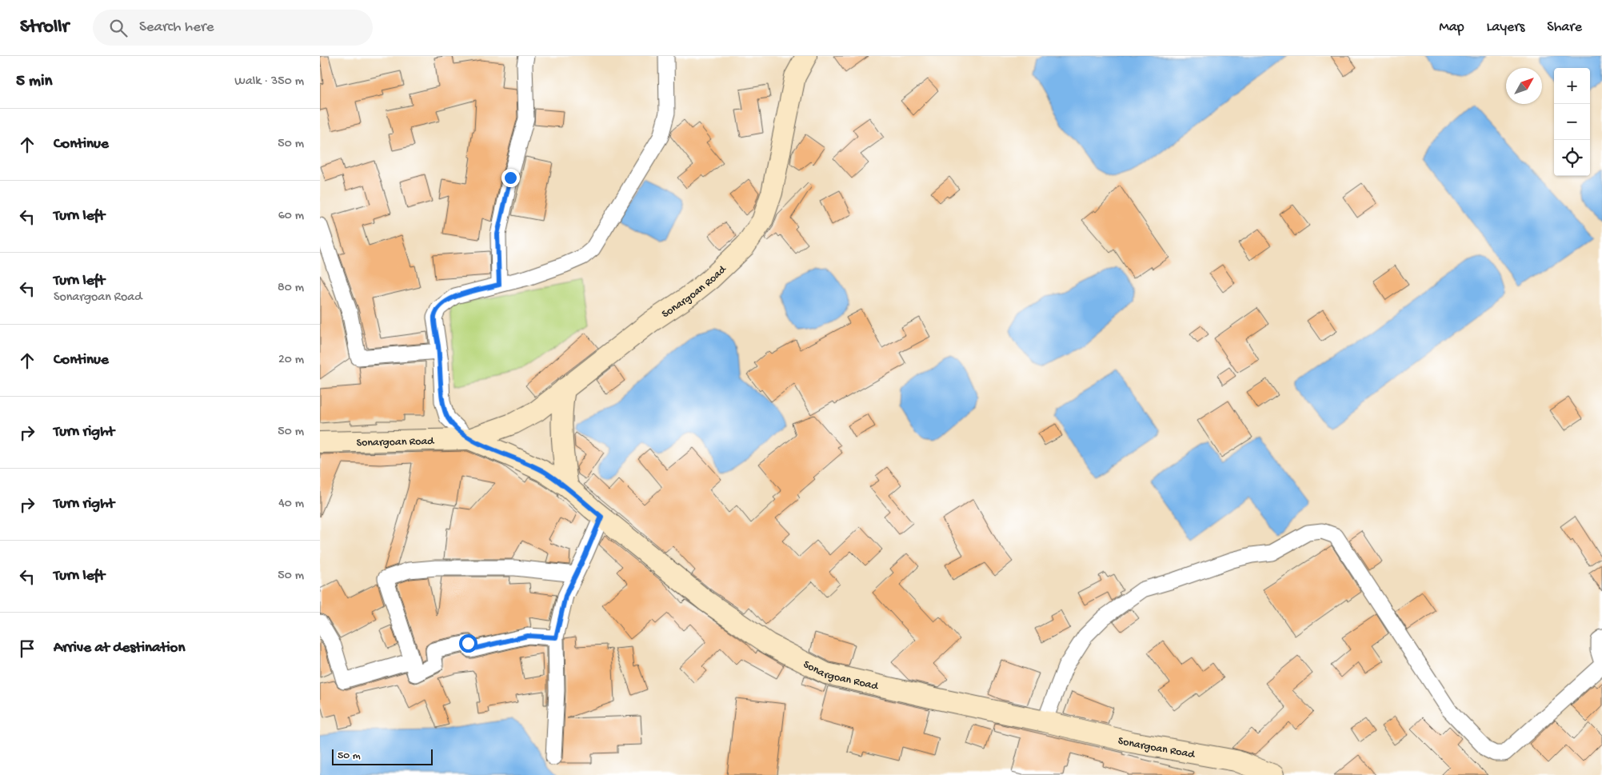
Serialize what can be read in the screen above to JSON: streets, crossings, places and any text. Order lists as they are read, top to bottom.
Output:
{
  "streets": {
    "main road": ["Sonargoan Road"]
  },
  "scale_bar": "50 m",
  "north": "top right",
  "page": {
    "header": "Strollr",
    "search": "Search here",
    "nav": ["Map", "Layers", "Share"],
    "heading": ["5 min", "Walk · 350 m"],
    "map_buttons": ["+", "−"],
    "list": [
      ["Continue", "50 m"],
      ["Turn left", "60 m"],
      ["Turn left", "Sonargoan Road", "80 m"],
      ["Continue", "20 m"],
      ["Turn right", "50 m"],
      ["Turn right", "40 m"],
      ["Turn left", "50 m"],
      "Arrive at destination"
    ],
    "scale": "50 m"
  }
}
